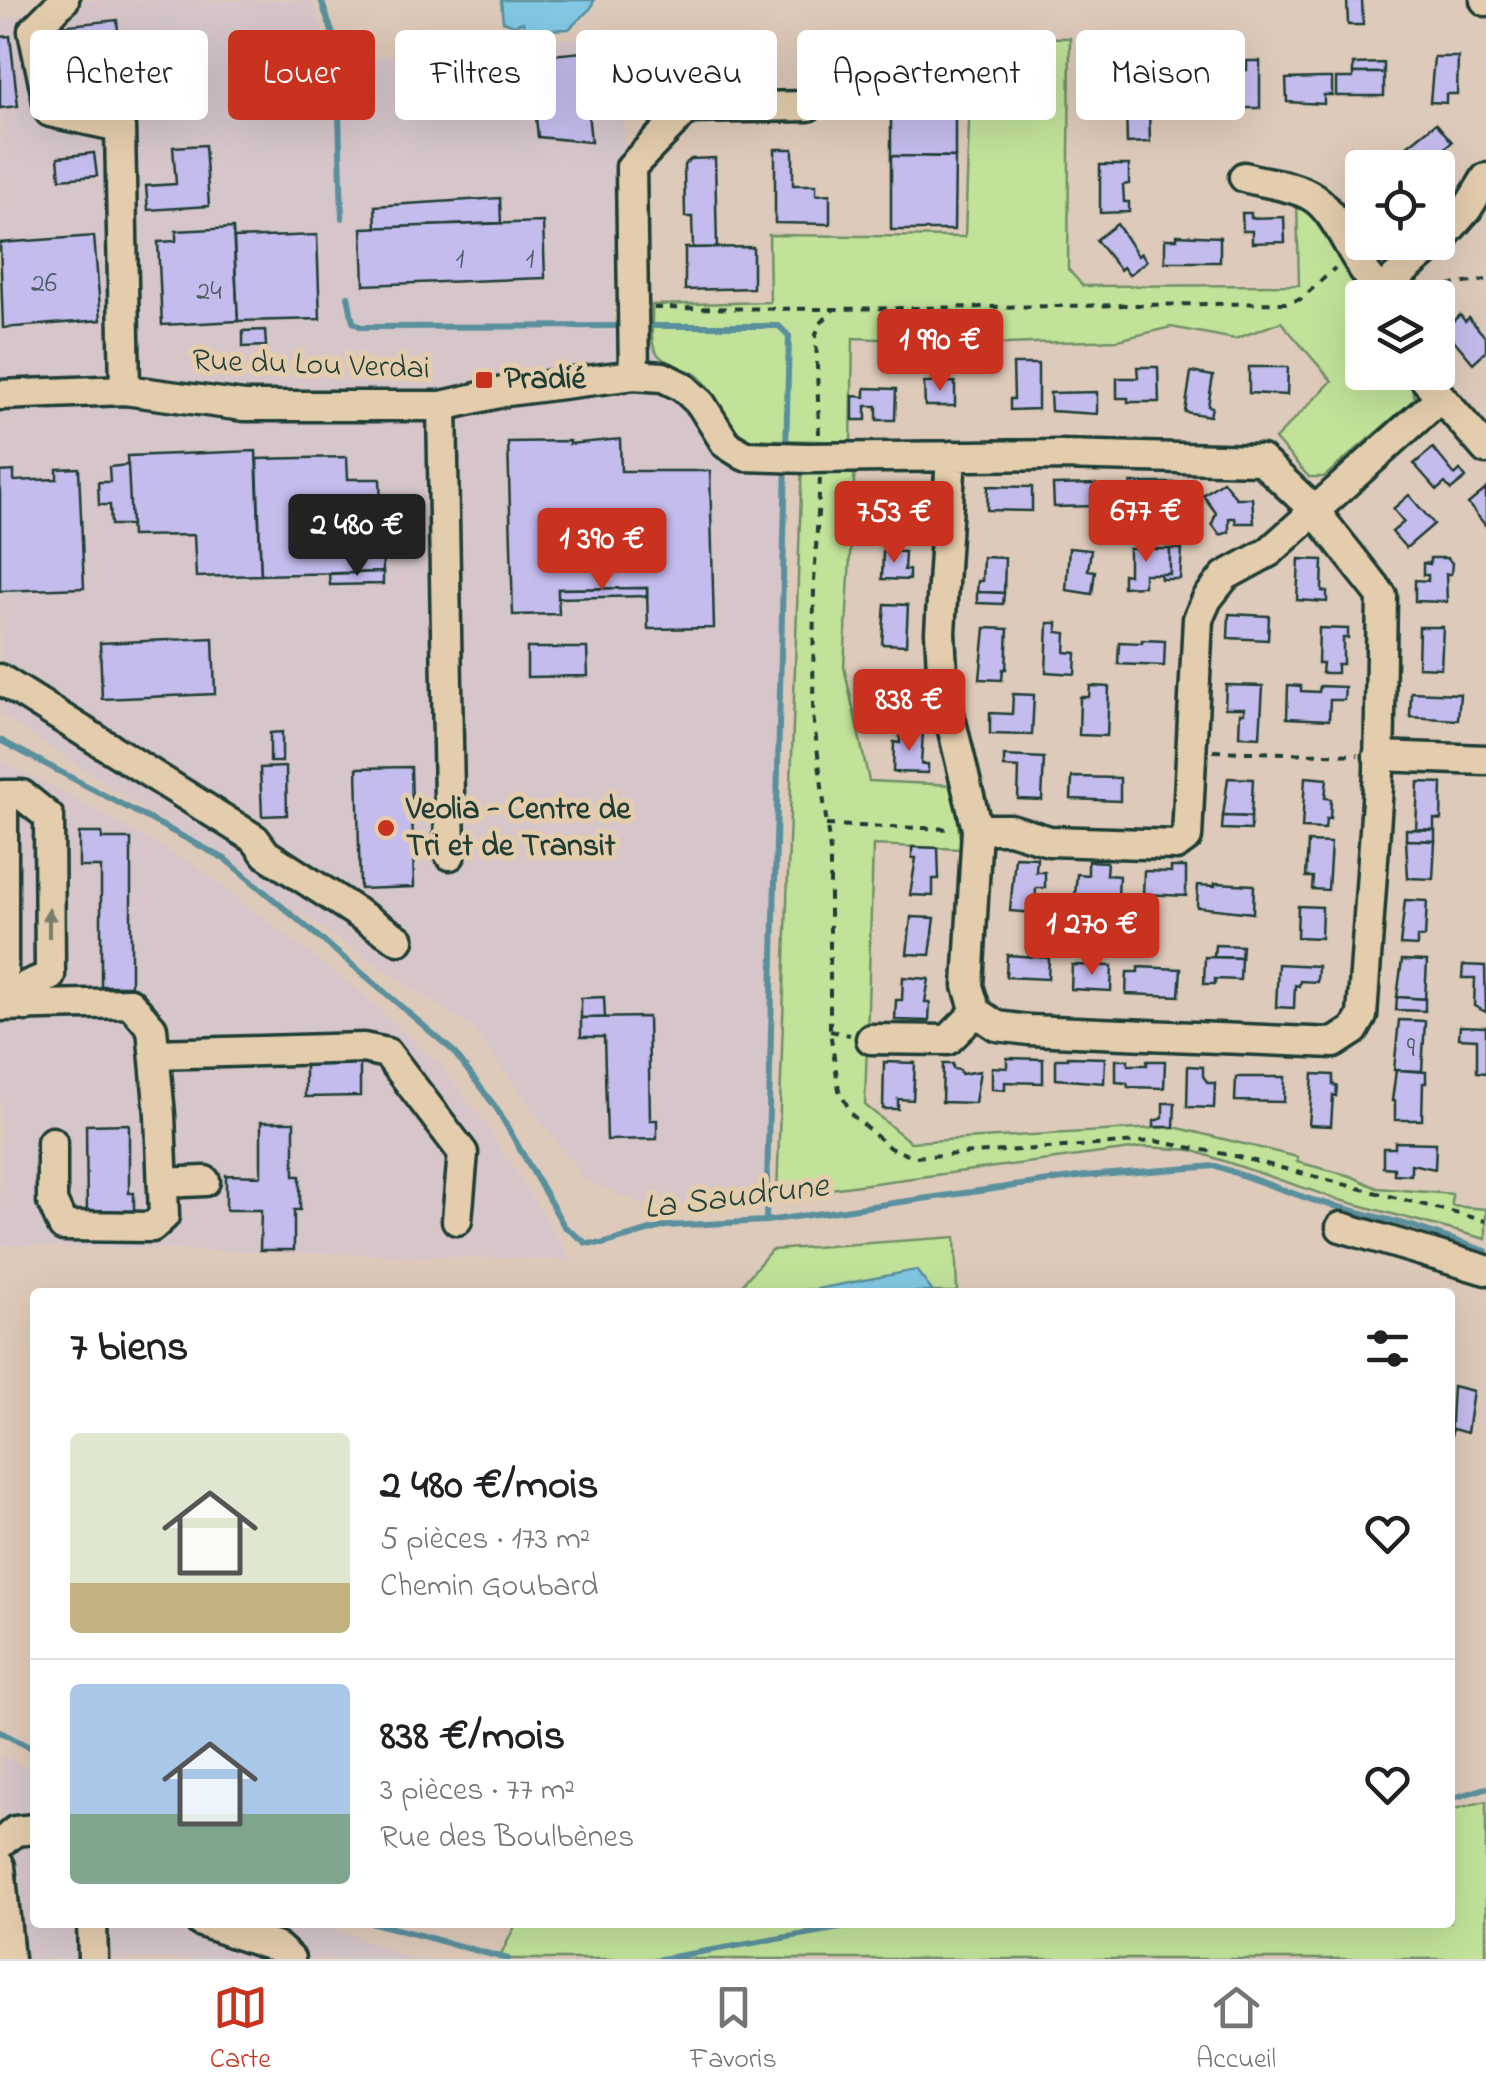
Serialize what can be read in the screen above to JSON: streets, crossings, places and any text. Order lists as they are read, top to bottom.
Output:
{
  "streets": {
    "street": ["Rue du Lou Verdai"]
  },
  "water": ["La Saudrune"],
  "places": {
    "transit": ["Pradié"],
    "other": ["Veolia - Centre de Tri et de Transit"]
  },
  "house_numbers": [
    "1",
    "1",
    "26",
    "24",
    "9"
  ],
  "page": {
    "chip": [
      "Acheter",
      "Louer",
      "Filtres",
      "Nouveau",
      "Appartement",
      "Maison"
    ],
    "price": [
      "1 990 €",
      "677 €",
      "753 €",
      "2 480 €",
      "1 390 €",
      "838 €",
      "1 270 €"
    ],
    "heading": "7 biens",
    "list": [
      {
        "name": "2 480 €/mois",
        "note": "5 pièces · 173 m² · Chemin Goubard"
      },
      {
        "name": "838 €/mois",
        "note": "3 pièces · 77 m² · Rue des Boulbènes"
      }
    ],
    "tabs": ["Carte", "Favoris", "Accueil"]
  }
}
